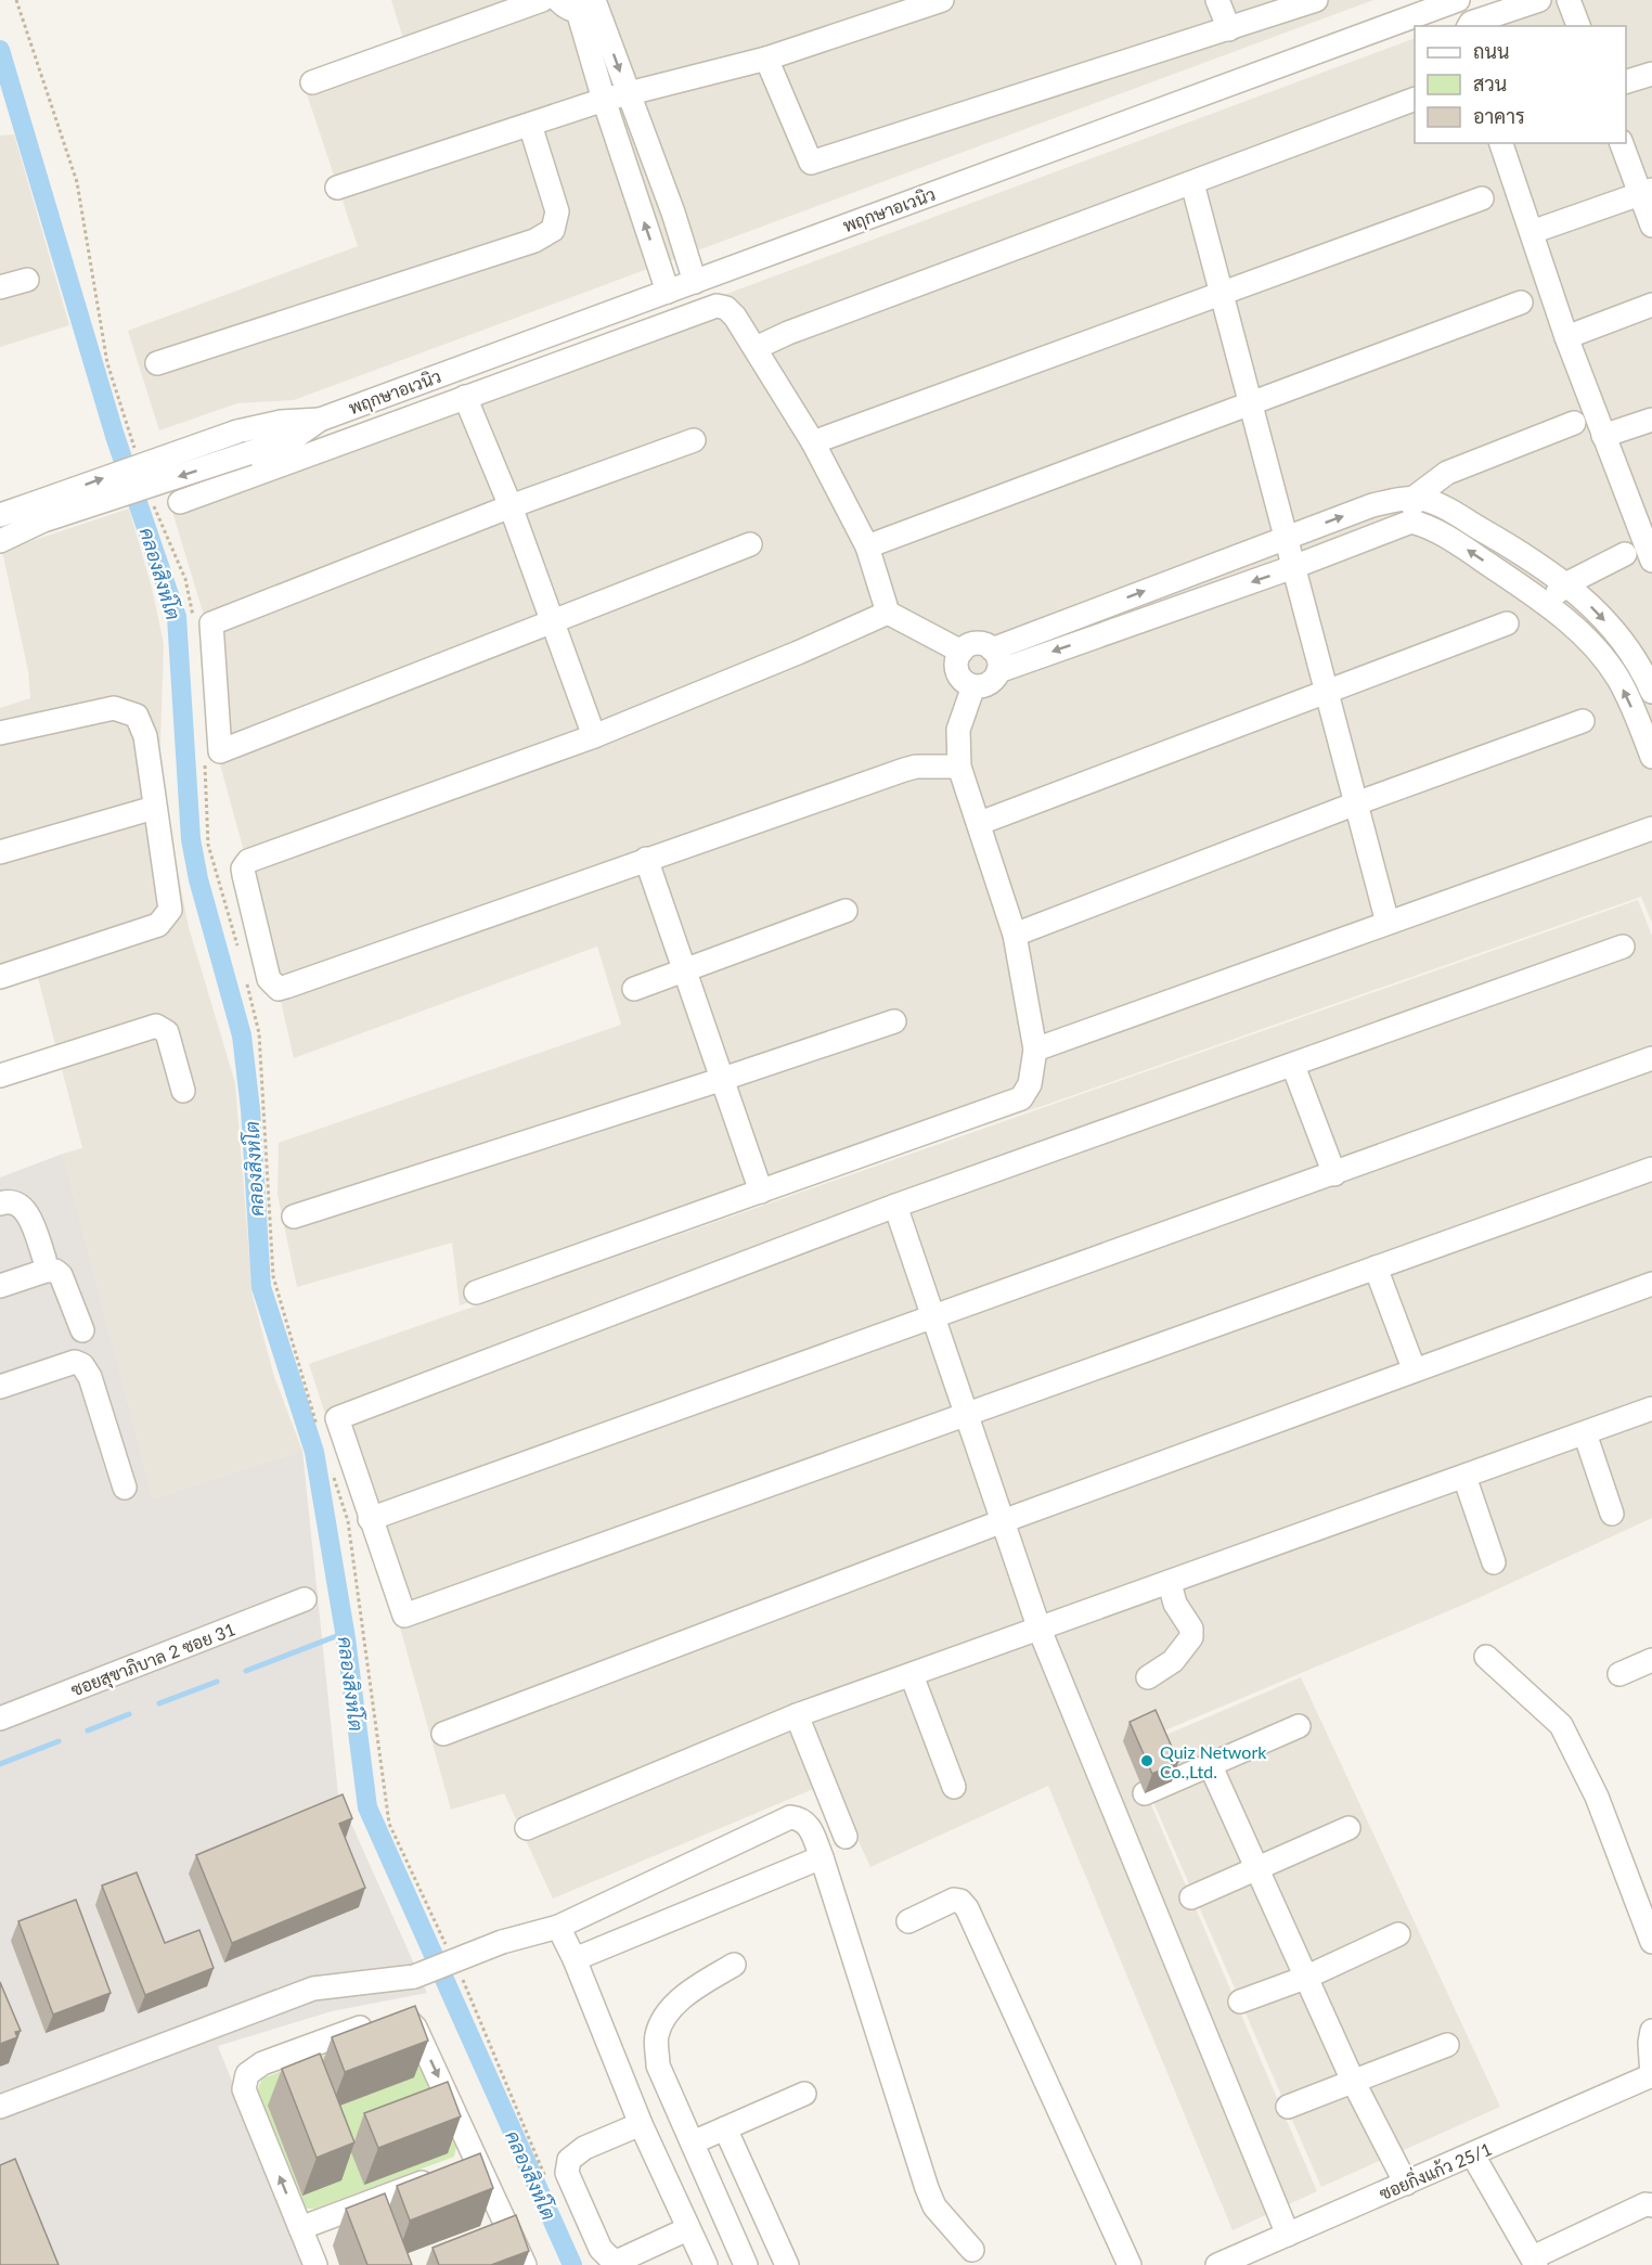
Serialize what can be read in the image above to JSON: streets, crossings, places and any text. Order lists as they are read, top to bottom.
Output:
{
  "streets": {
    "street": ["พฤกษาอเวนิว", "ซอยสุขาภิบาล 2 ซอย 31", "ซอยกิ่งแก้ว 25/1"]
  },
  "water": ["คลองสิงห์โต"],
  "places": ["Quiz Network Co.,Ltd."],
  "legend": ["ถนน", "สวน", "อาคาร"]
}
